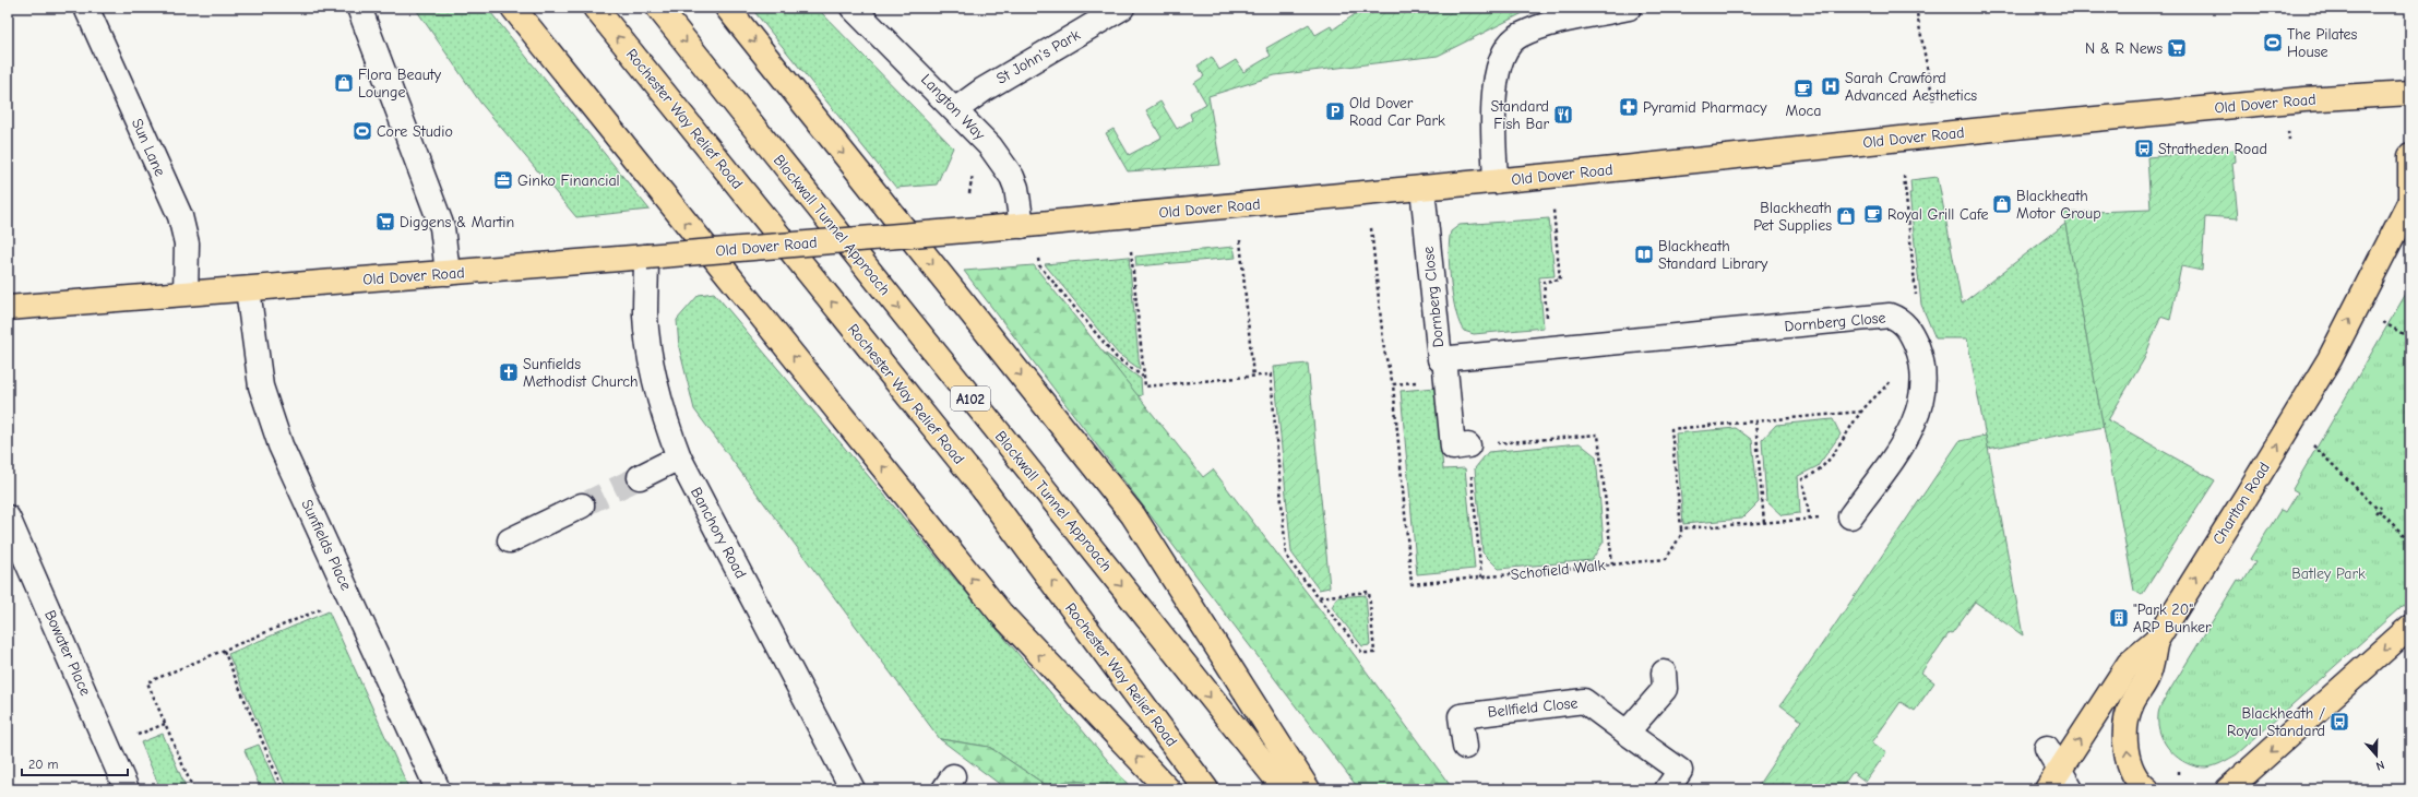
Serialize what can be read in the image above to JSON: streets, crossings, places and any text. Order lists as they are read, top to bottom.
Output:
{
  "streets": {
    "main road": [
      "Old Dover Road",
      "Rochester Way Relief Road",
      "Blackwall Tunnel Approach",
      "A102",
      "Charlton Road"
    ],
    "street": [
      "St John's Park",
      "Langton Way",
      "Sun Lane",
      "Dornberg Close",
      "Banchory Road",
      "Sunfields Place",
      "Bowater Place",
      "Bellfield Close"
    ],
    "path": ["Schofield Walk"]
  },
  "crossings": [
    ["St John's Park", "Langton Way"],
    ["Old Dover Road", "Langton Way"],
    ["Old Dover Road", "Sun Lane"],
    ["Old Dover Road", "Dornberg Close"],
    ["Old Dover Road", "Banchory Road"],
    ["Old Dover Road", "Sunfields Place"]
  ],
  "one_way": ["Charlton Road"],
  "parks": ["Batley Park"],
  "places": {
    "sports": ["The Pilates House", "Core Studio"],
    "supermarket": ["N & R News", "Diggens & Martin"],
    "shop": ["Flora Beauty Lounge", "Blackheath Motor Group", "Blackheath Pet Supplies"],
    "hospital": ["Sarah Crawford Advanced Aesthetics"],
    "cafe": ["Moca", "Royal Grill Cafe"],
    "pharmacy": ["Pyramid Pharmacy"],
    "parking": ["Old Dover Road Car Park"],
    "restaurant": ["Standard Fish Bar"],
    "bus stop": ["Stratheden Road", "Blackheath / Royal Standard"],
    "office": ["Ginko Financial"],
    "library": ["Blackheath Standard Library"],
    "church": ["Sunfields Methodist Church"],
    "building": ["\"Park 20\" ARP Bunker"]
  },
  "scale_bar": "20 m",
  "north": "bottom"
}
